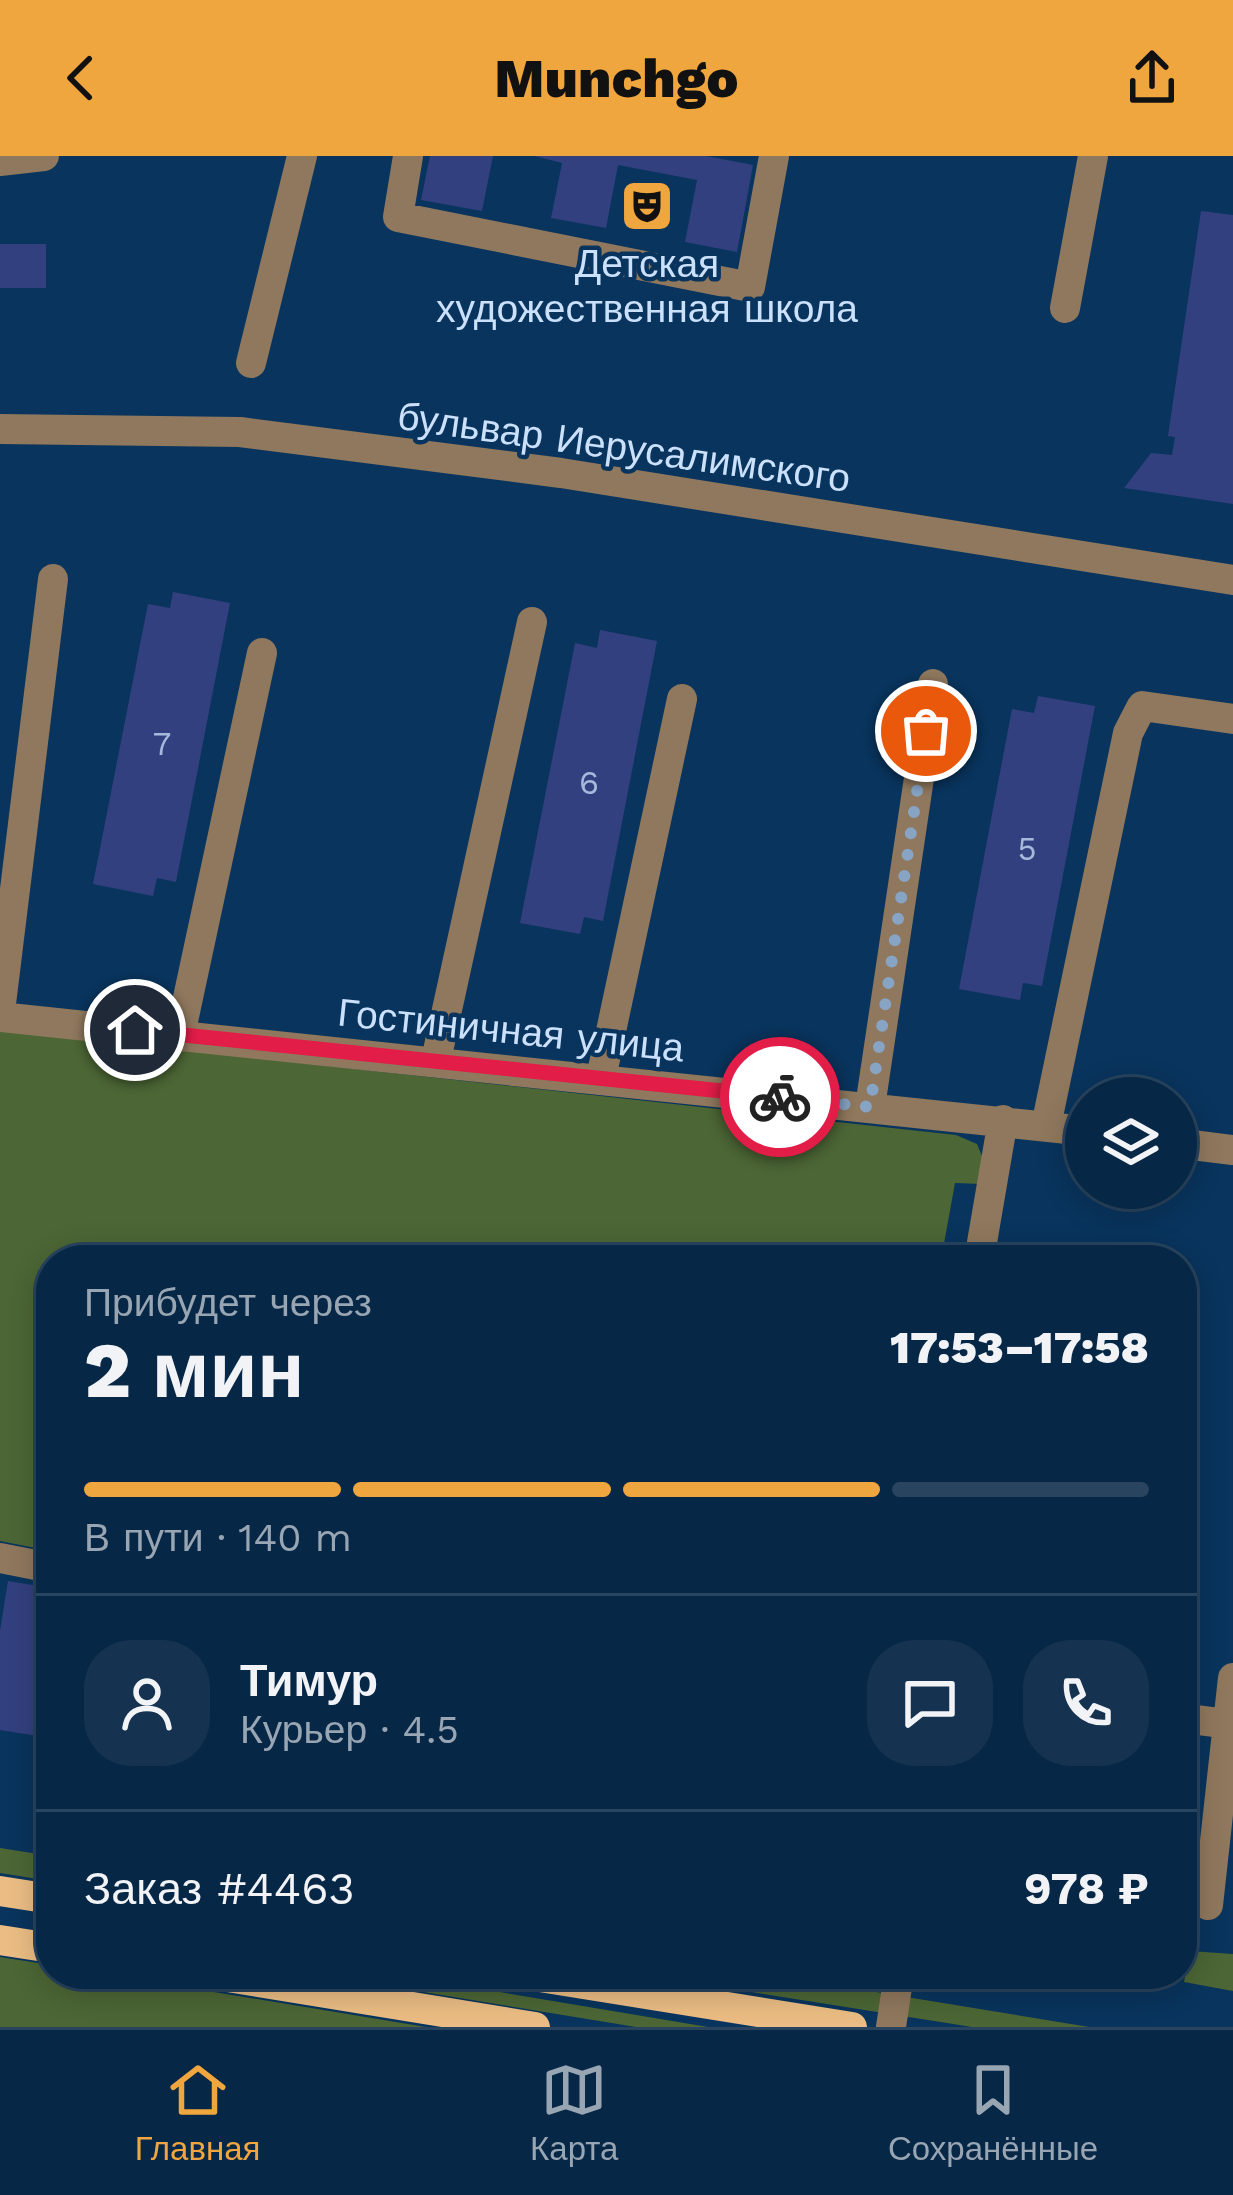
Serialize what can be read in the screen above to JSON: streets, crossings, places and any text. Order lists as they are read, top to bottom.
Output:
{
  "streets": {
    "street": ["бульвар Иерусалимского", "Гостиничная улица"]
  },
  "places": {
    "theatre": ["Детская художественная школа"]
  },
  "house_numbers": ["7", "6", "5"],
  "page": {
    "header": "Munchgo",
    "heading": ["2 мин", "Прибудет через", "17:53–17:58"],
    "panel": [
      "Тимур",
      "Курьер · 4.5",
      "Заказ #4463",
      "978 ₽"
    ],
    "bar": "В пути · 140 m",
    "tabs": ["Главная", "Карта", "Сохранённые"]
  }
}
